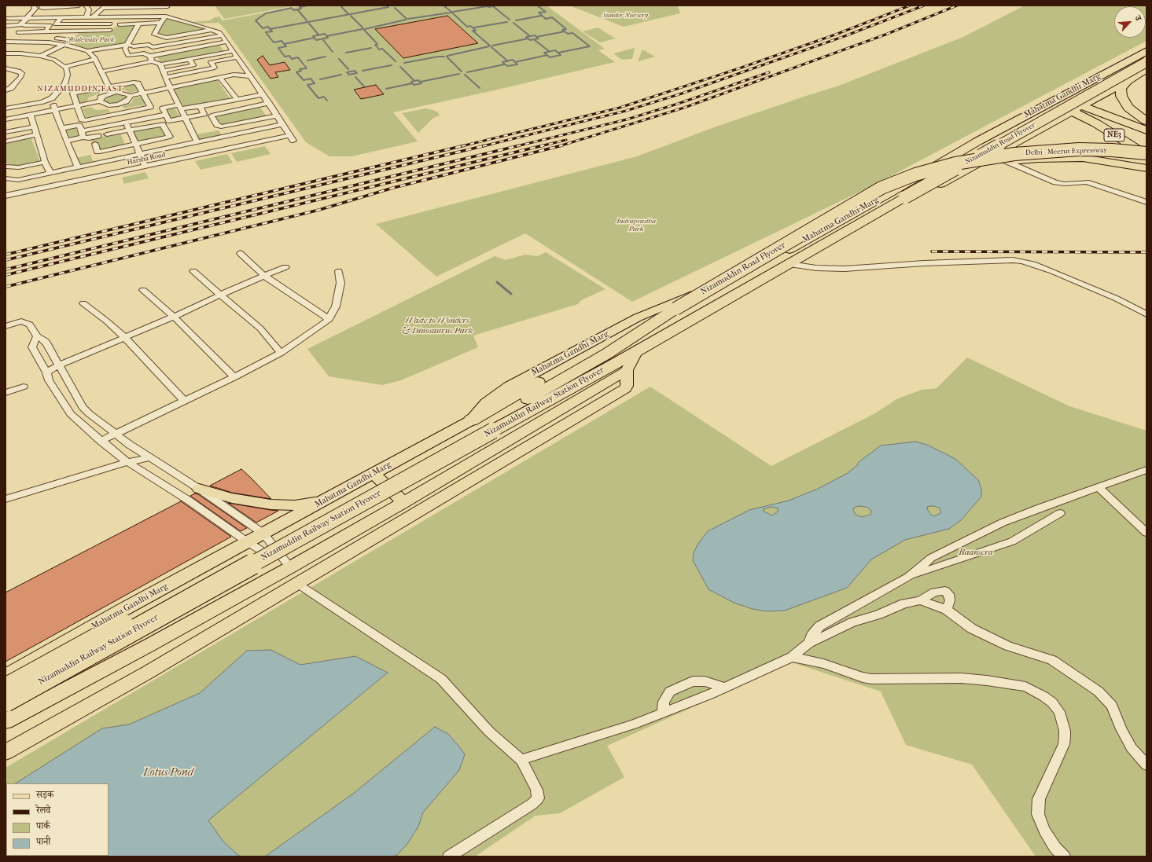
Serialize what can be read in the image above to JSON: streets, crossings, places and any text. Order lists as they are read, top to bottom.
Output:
{
  "streets": {
    "highway": [
      "Mahatma Gandhi Marg",
      "NE3",
      "Nizamuddin Road Flyover",
      "Delhi - Meerut Expressway",
      "Nizamuddin Railway Station Flyover"
    ],
    "street": ["Harsha Road"]
  },
  "crossings": [
    ["Mahatma Gandhi Marg", "Nizamuddin Road Flyover"],
    ["Mahatma Gandhi Marg", "Nizamuddin Railway Station Flyover"],
    ["NE3", "Delhi - Meerut Expressway"],
    ["Nizamuddin Road Flyover", "Delhi - Meerut Expressway"],
    ["Nizamuddin Road Flyover", "Nizamuddin Railway Station Flyover"]
  ],
  "districts": ["NIZAMUDDIN EAST"],
  "water": ["Lotus Pond"],
  "parks": [
    "Sunder Nursery",
    "Jhulewala Park",
    "Indraprastha Park",
    "Waste to Wonders & Dinosaurus Park",
    "Baansera"
  ],
  "legend": [
    "सड़क",
    "रेलवे",
    "पार्क",
    "पानी"
  ],
  "north": "top right"
}
